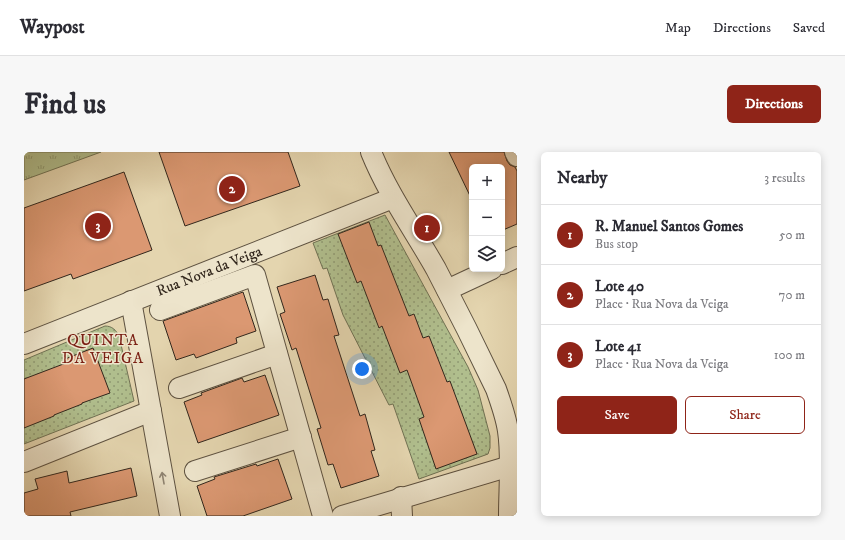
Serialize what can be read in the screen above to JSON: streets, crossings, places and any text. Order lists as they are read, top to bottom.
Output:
{
  "streets": {
    "street": ["Rua Nova da Veiga"]
  },
  "districts": ["QUINTA DA VEIGA"],
  "page": {
    "header": "Waypost",
    "nav": ["Map", "Directions", "Saved"],
    "buttons": [
      "Directions",
      ["Save", "Share"]
    ],
    "title": "Find us",
    "heading": ["Nearby", "3 results"],
    "map_buttons": ["+", "−"],
    "pins": ["2", "3", "1"],
    "list": [
      {
        "mark": "1",
        "name": "R. Manuel Santos Gomes",
        "note": "Bus stop",
        "value": "50 m"
      },
      {
        "mark": "2",
        "name": "Lote 40",
        "note": "Place · Rua Nova da Veiga",
        "value": "70 m"
      },
      {
        "mark": "3",
        "name": "Lote 41",
        "note": "Place · Rua Nova da Veiga",
        "value": "100 m"
      }
    ]
  }
}
